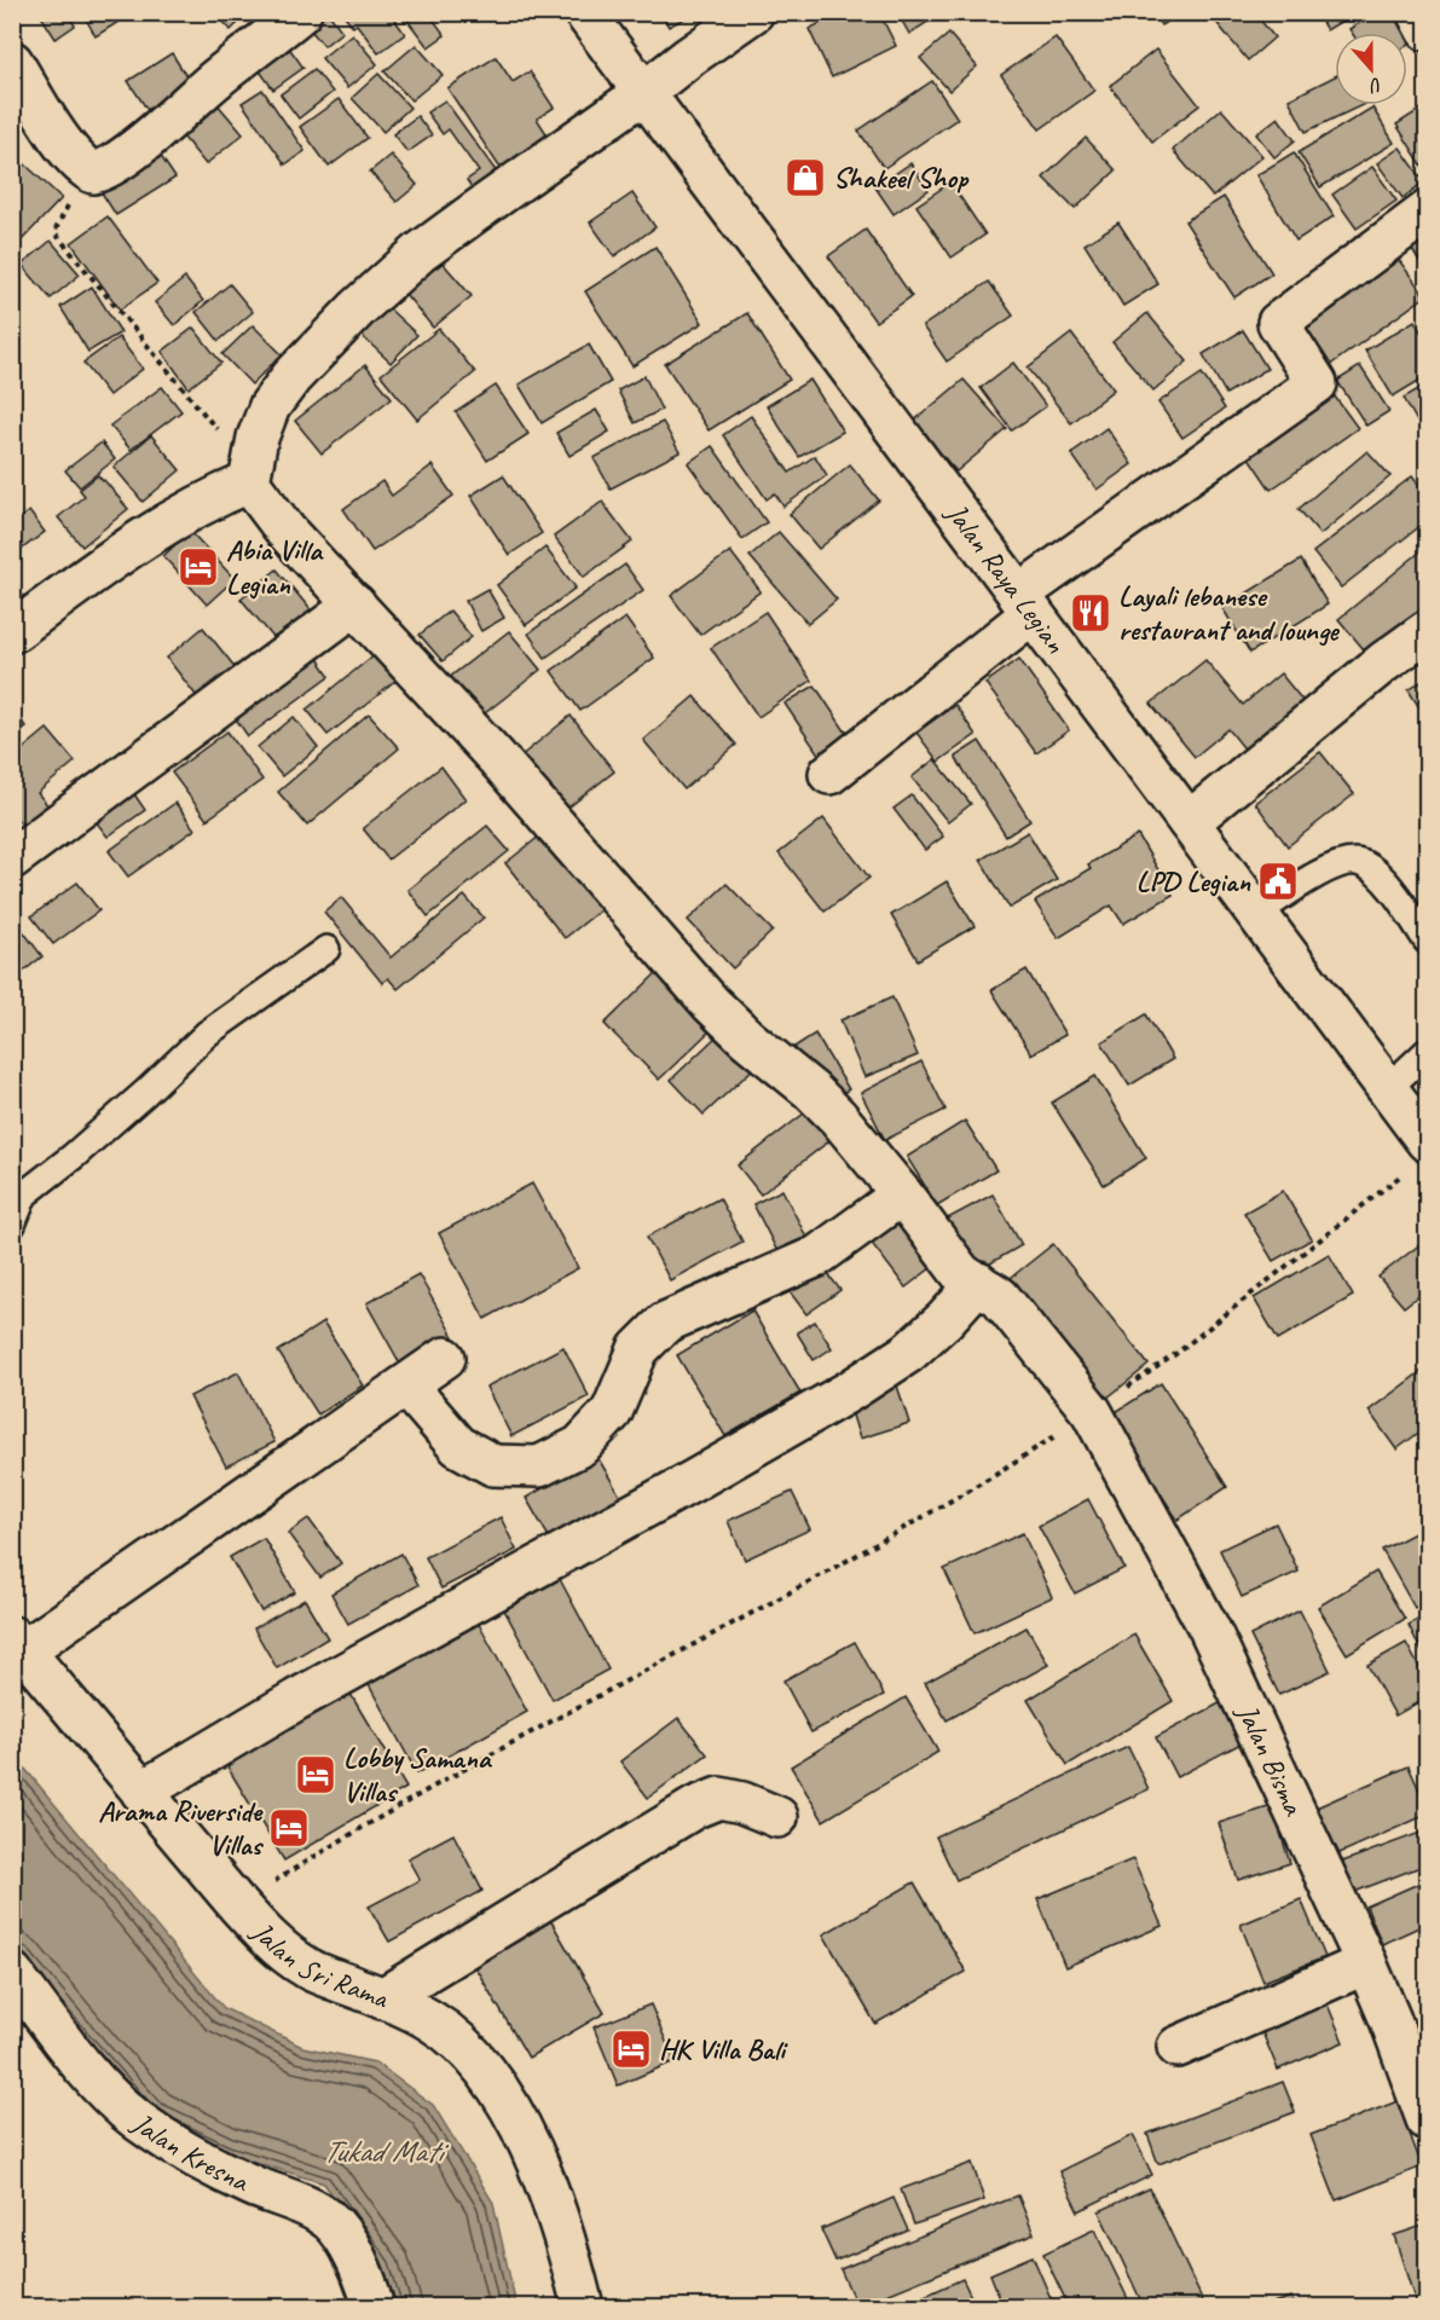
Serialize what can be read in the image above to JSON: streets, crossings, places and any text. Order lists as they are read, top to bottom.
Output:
{
  "streets": {
    "street": [
      "Jalan Raya Legian",
      "Jalan Bisma",
      "Jalan Sri Rama",
      "Jalan Kresna"
    ]
  },
  "water": ["Tukad Mati"],
  "places": {
    "shop": ["Shakeel Shop"],
    "hotel": [
      "Abia Villa Legian",
      "Lobby Samana Villas",
      "Arama Riverside Villas",
      "HK Villa Bali"
    ],
    "restaurant": ["Layali lebanese restaurant and lounge"],
    "public building": ["LPD Legian"]
  },
  "north": "bottom"
}
